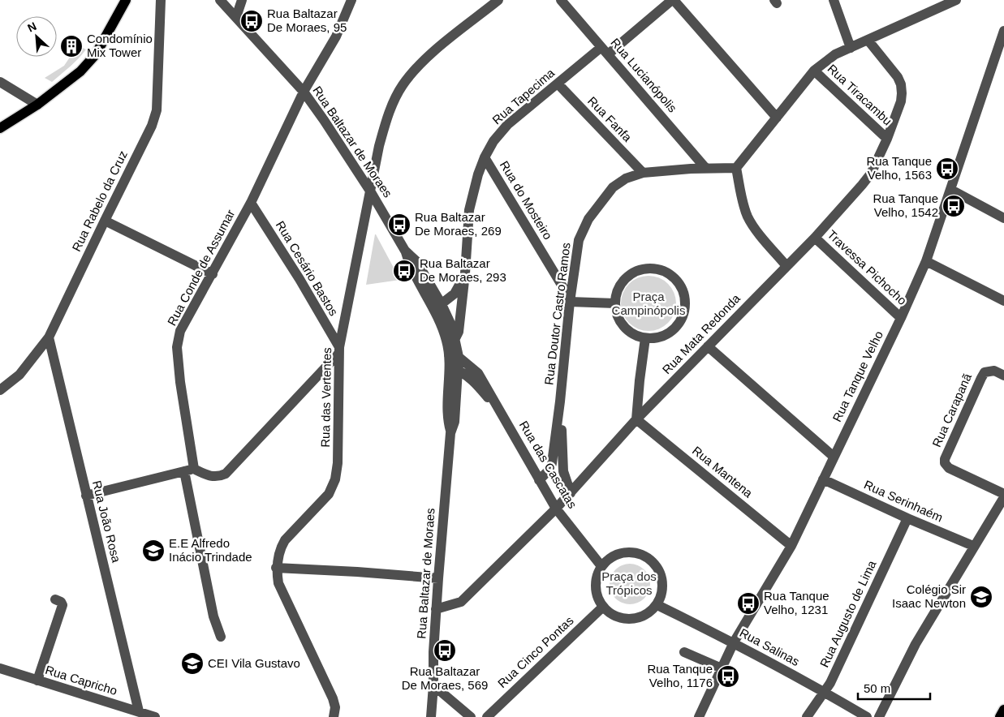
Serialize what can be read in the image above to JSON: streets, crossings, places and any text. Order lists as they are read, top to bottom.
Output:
{
  "streets": {
    "street": [
      "Rua Lucianópolis",
      "Rua Tiracambu",
      "Rua Tapecima",
      "Rua Fanfa",
      "Rua Baltazar de Moraes",
      "Rua do Mosteiro",
      "Rua Rabelo da Cruz",
      "Rua Conde de Assumar",
      "Travessa Pichocho",
      "Rua Cesário Bastos",
      "Rua Doutor Castro Ramos",
      "Rua Mata Redonda",
      "Rua Tanque Velho",
      "Rua das Vertentes",
      "Rua Carapanã",
      "Rua das Cascatas",
      "Rua Mantena",
      "Rua Serinhaém",
      "Rua João Rosa",
      "Rua Augusto de Lima",
      "Rua Salinas",
      "Rua Cinco Pontas",
      "Rua Capricho"
    ]
  },
  "crossings": [
    ["Rua Lucianópolis", "Rua Tapecima"],
    ["Rua Lucianópolis", "Rua Doutor Castro Ramos"],
    ["Rua Tiracambu", "Rua Mata Redonda"],
    ["Rua Tapecima", "Rua Fanfa"],
    ["Rua Tapecima", "Rua Baltazar de Moraes"],
    ["Rua Tapecima", "Rua do Mosteiro"],
    ["Rua Fanfa", "Rua Doutor Castro Ramos"],
    ["Rua Baltazar de Moraes", "Rua Conde de Assumar"],
    ["Rua Baltazar de Moraes", "Rua Mata Redonda"],
    ["Rua Baltazar de Moraes", "Rua das Vertentes"],
    ["Rua Baltazar de Moraes", "Rua das Cascatas"],
    ["Rua do Mosteiro", "Rua Doutor Castro Ramos"],
    ["Rua Rabelo da Cruz", "Rua João Rosa"],
    ["Rua Conde de Assumar", "Rua Cesário Bastos"],
    ["Travessa Pichocho", "Rua Mata Redonda"],
    ["Travessa Pichocho", "Rua Tanque Velho"],
    ["Rua Cesário Bastos", "Rua das Vertentes"],
    ["Rua Doutor Castro Ramos", "Rua Mata Redonda"],
    ["Rua Mata Redonda", "Rua das Cascatas"],
    ["Rua Mata Redonda", "Rua Mantena"],
    ["Rua Tanque Velho", "Rua Mantena"],
    ["Rua Tanque Velho", "Rua Serinhaém"],
    ["Rua Tanque Velho", "Rua Salinas"],
    ["Rua das Cascatas", "Rua Salinas"],
    ["Rua das Cascatas", "Rua Cinco Pontas"],
    ["Rua Serinhaém", "Rua Augusto de Lima"],
    ["Rua João Rosa", "Rua Capricho"],
    ["Rua Augusto de Lima", "Rua Salinas"],
    ["Rua Salinas", "Rua Cinco Pontas"]
  ],
  "parks": ["Praça Campinópolis", "Praça dos Trópicos"],
  "places": {
    "bus stop": [
      "Rua Baltazar De Moraes, 95",
      "Rua Tanque Velho, 1563",
      "Rua Tanque Velho, 1542",
      "Rua Baltazar De Moraes, 269",
      "Rua Baltazar De Moraes, 293",
      "Rua Tanque Velho, 1231",
      "Rua Baltazar De Moraes, 569",
      "Rua Tanque Velho, 1176"
    ],
    "building": ["Condomínio Mix Tower"],
    "school or university": ["E.E Alfredo Inácio Trindade", "Colégio Sir Isaac Newton", "CEI Vila Gustavo"]
  },
  "scale_bar": "50 m",
  "north": "top left"
}
